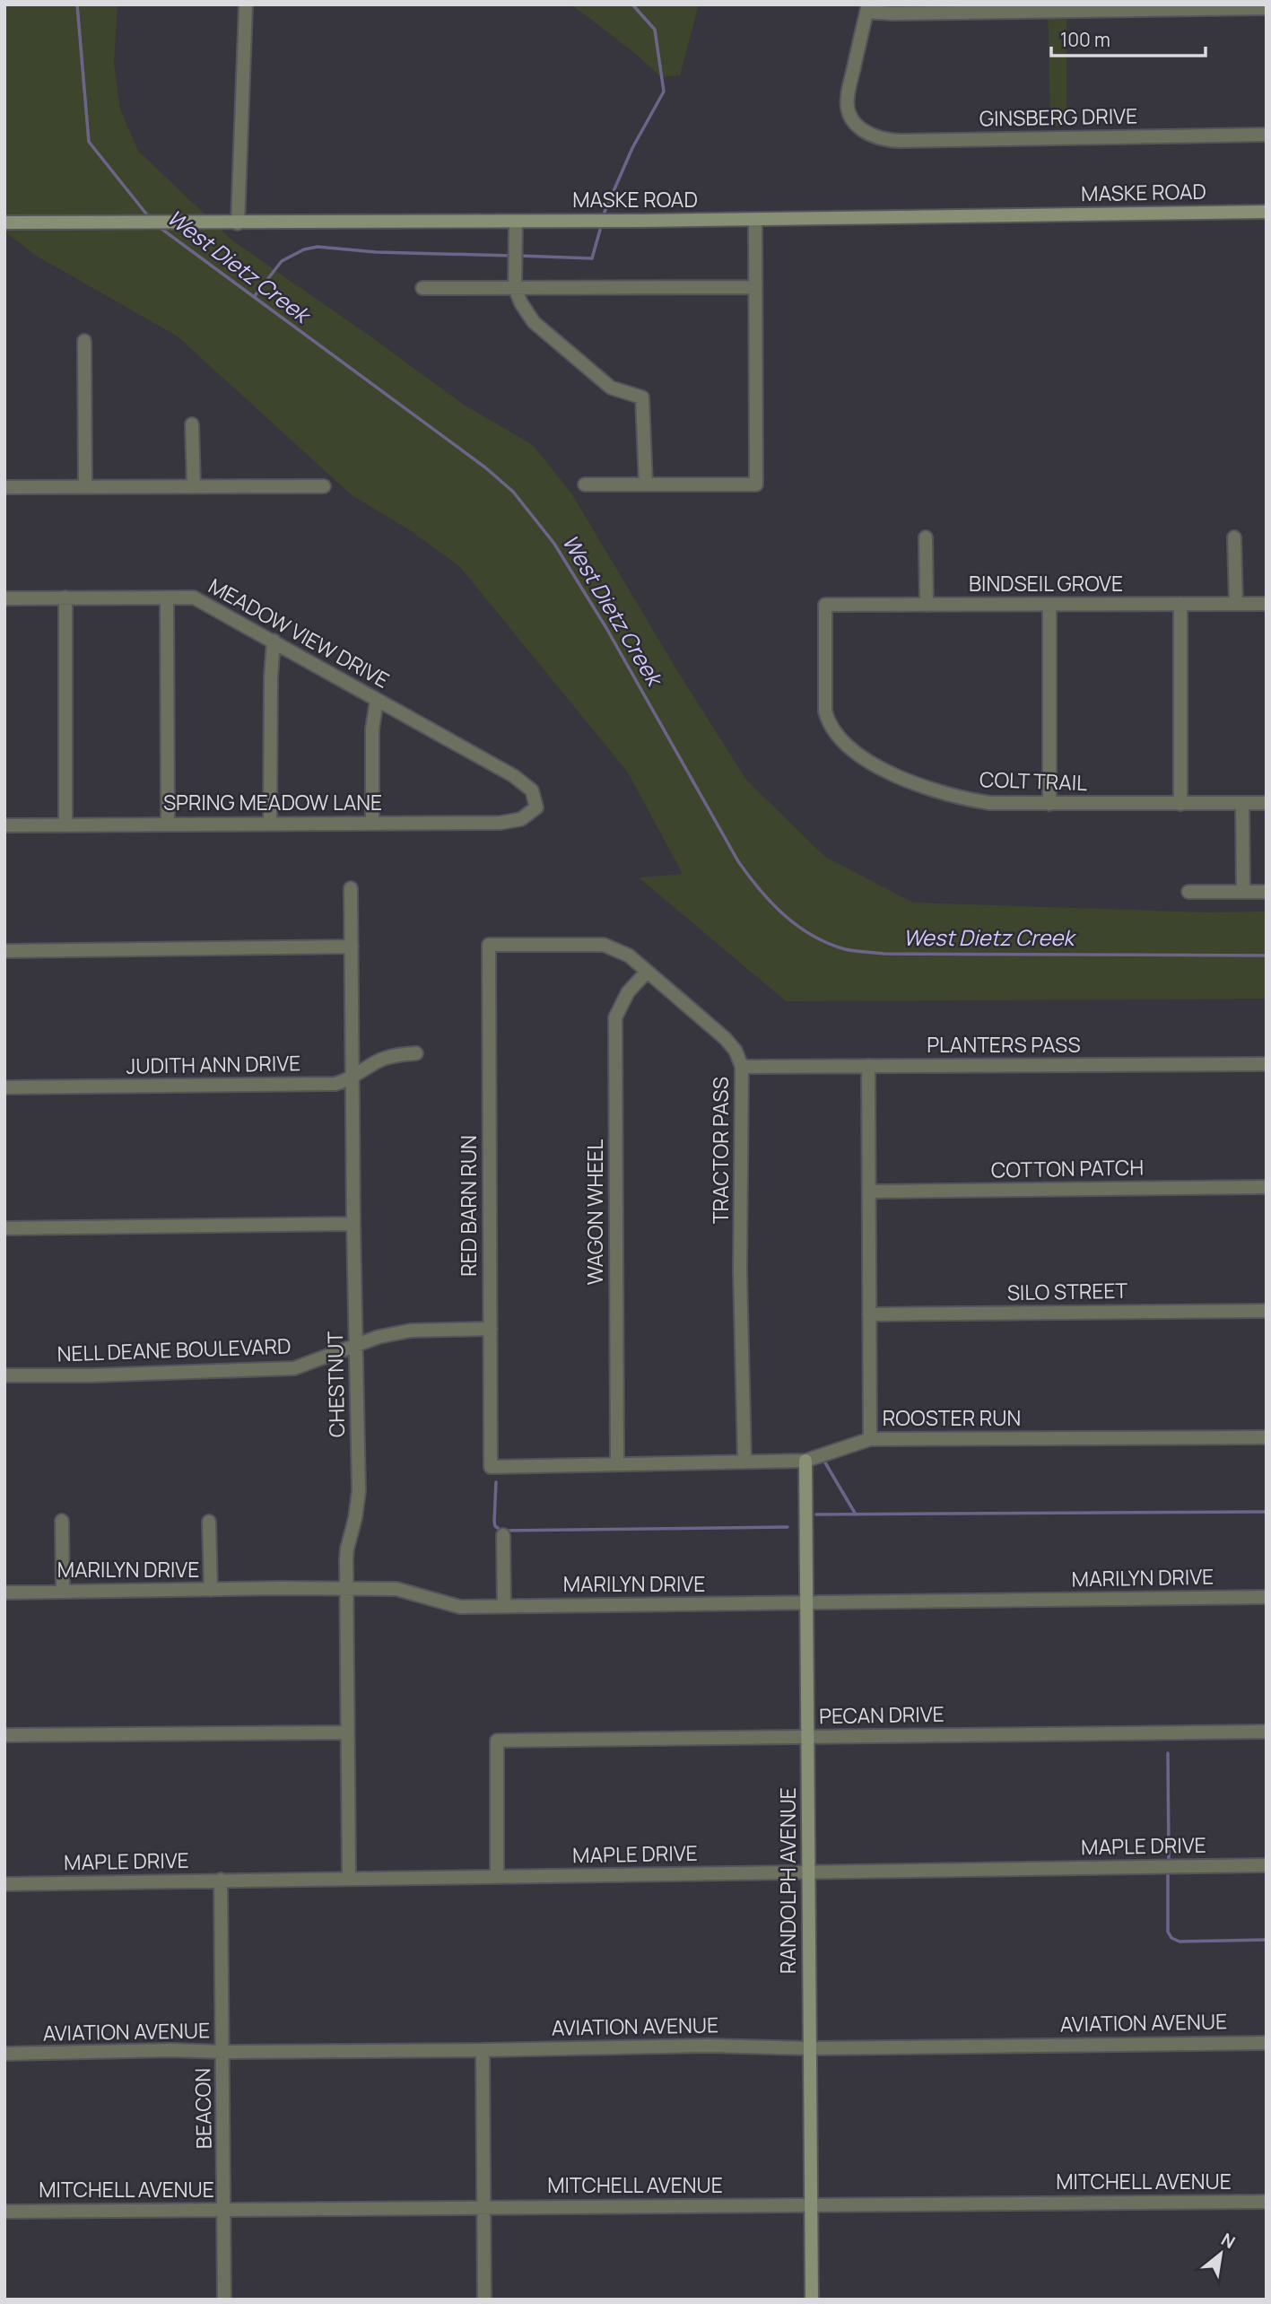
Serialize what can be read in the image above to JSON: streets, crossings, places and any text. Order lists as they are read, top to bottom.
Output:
{
  "streets": {
    "street": [
      "GINSBERG DRIVE",
      "MASKE ROAD",
      "BINDSEIL GROVE",
      "MEADOW VIEW DRIVE",
      "COLT TRAIL",
      "SPRING MEADOW LANE",
      "PLANTERS PASS",
      "JUDITH ANN DRIVE",
      "TRACTOR PASS",
      "COTTON PATCH",
      "RED BARN RUN",
      "WAGON WHEEL",
      "SILO STREET",
      "NELL DEANE BOULEVARD",
      "CHESTNUT",
      "ROOSTER RUN",
      "MARILYN DRIVE",
      "PECAN DRIVE",
      "MAPLE DRIVE",
      "RANDOLPH AVENUE",
      "AVIATION AVENUE",
      "BEACON",
      "MITCHELL AVENUE"
    ]
  },
  "crossings": [
    ["BINDSEIL GROVE", "COLT TRAIL"],
    ["MEADOW VIEW DRIVE", "SPRING MEADOW LANE"],
    ["PLANTERS PASS", "TRACTOR PASS"],
    ["JUDITH ANN DRIVE", "CHESTNUT"],
    ["TRACTOR PASS", "RED BARN RUN"],
    ["TRACTOR PASS", "WAGON WHEEL"],
    ["TRACTOR PASS", "ROOSTER RUN"],
    ["RED BARN RUN", "NELL DEANE BOULEVARD"],
    ["RED BARN RUN", "ROOSTER RUN"],
    ["WAGON WHEEL", "ROOSTER RUN"],
    ["NELL DEANE BOULEVARD", "CHESTNUT"],
    ["CHESTNUT", "MARILYN DRIVE"],
    ["CHESTNUT", "MAPLE DRIVE"],
    ["ROOSTER RUN", "RANDOLPH AVENUE"],
    ["MARILYN DRIVE", "RANDOLPH AVENUE"],
    ["PECAN DRIVE", "MAPLE DRIVE"],
    ["PECAN DRIVE", "RANDOLPH AVENUE"],
    ["MAPLE DRIVE", "RANDOLPH AVENUE"],
    ["MAPLE DRIVE", "BEACON"],
    ["RANDOLPH AVENUE", "AVIATION AVENUE"],
    ["RANDOLPH AVENUE", "MITCHELL AVENUE"],
    ["AVIATION AVENUE", "BEACON"],
    ["BEACON", "MITCHELL AVENUE"]
  ],
  "water": ["West Dietz Creek"],
  "scale_bar": "100 m",
  "north": "top right"
}
